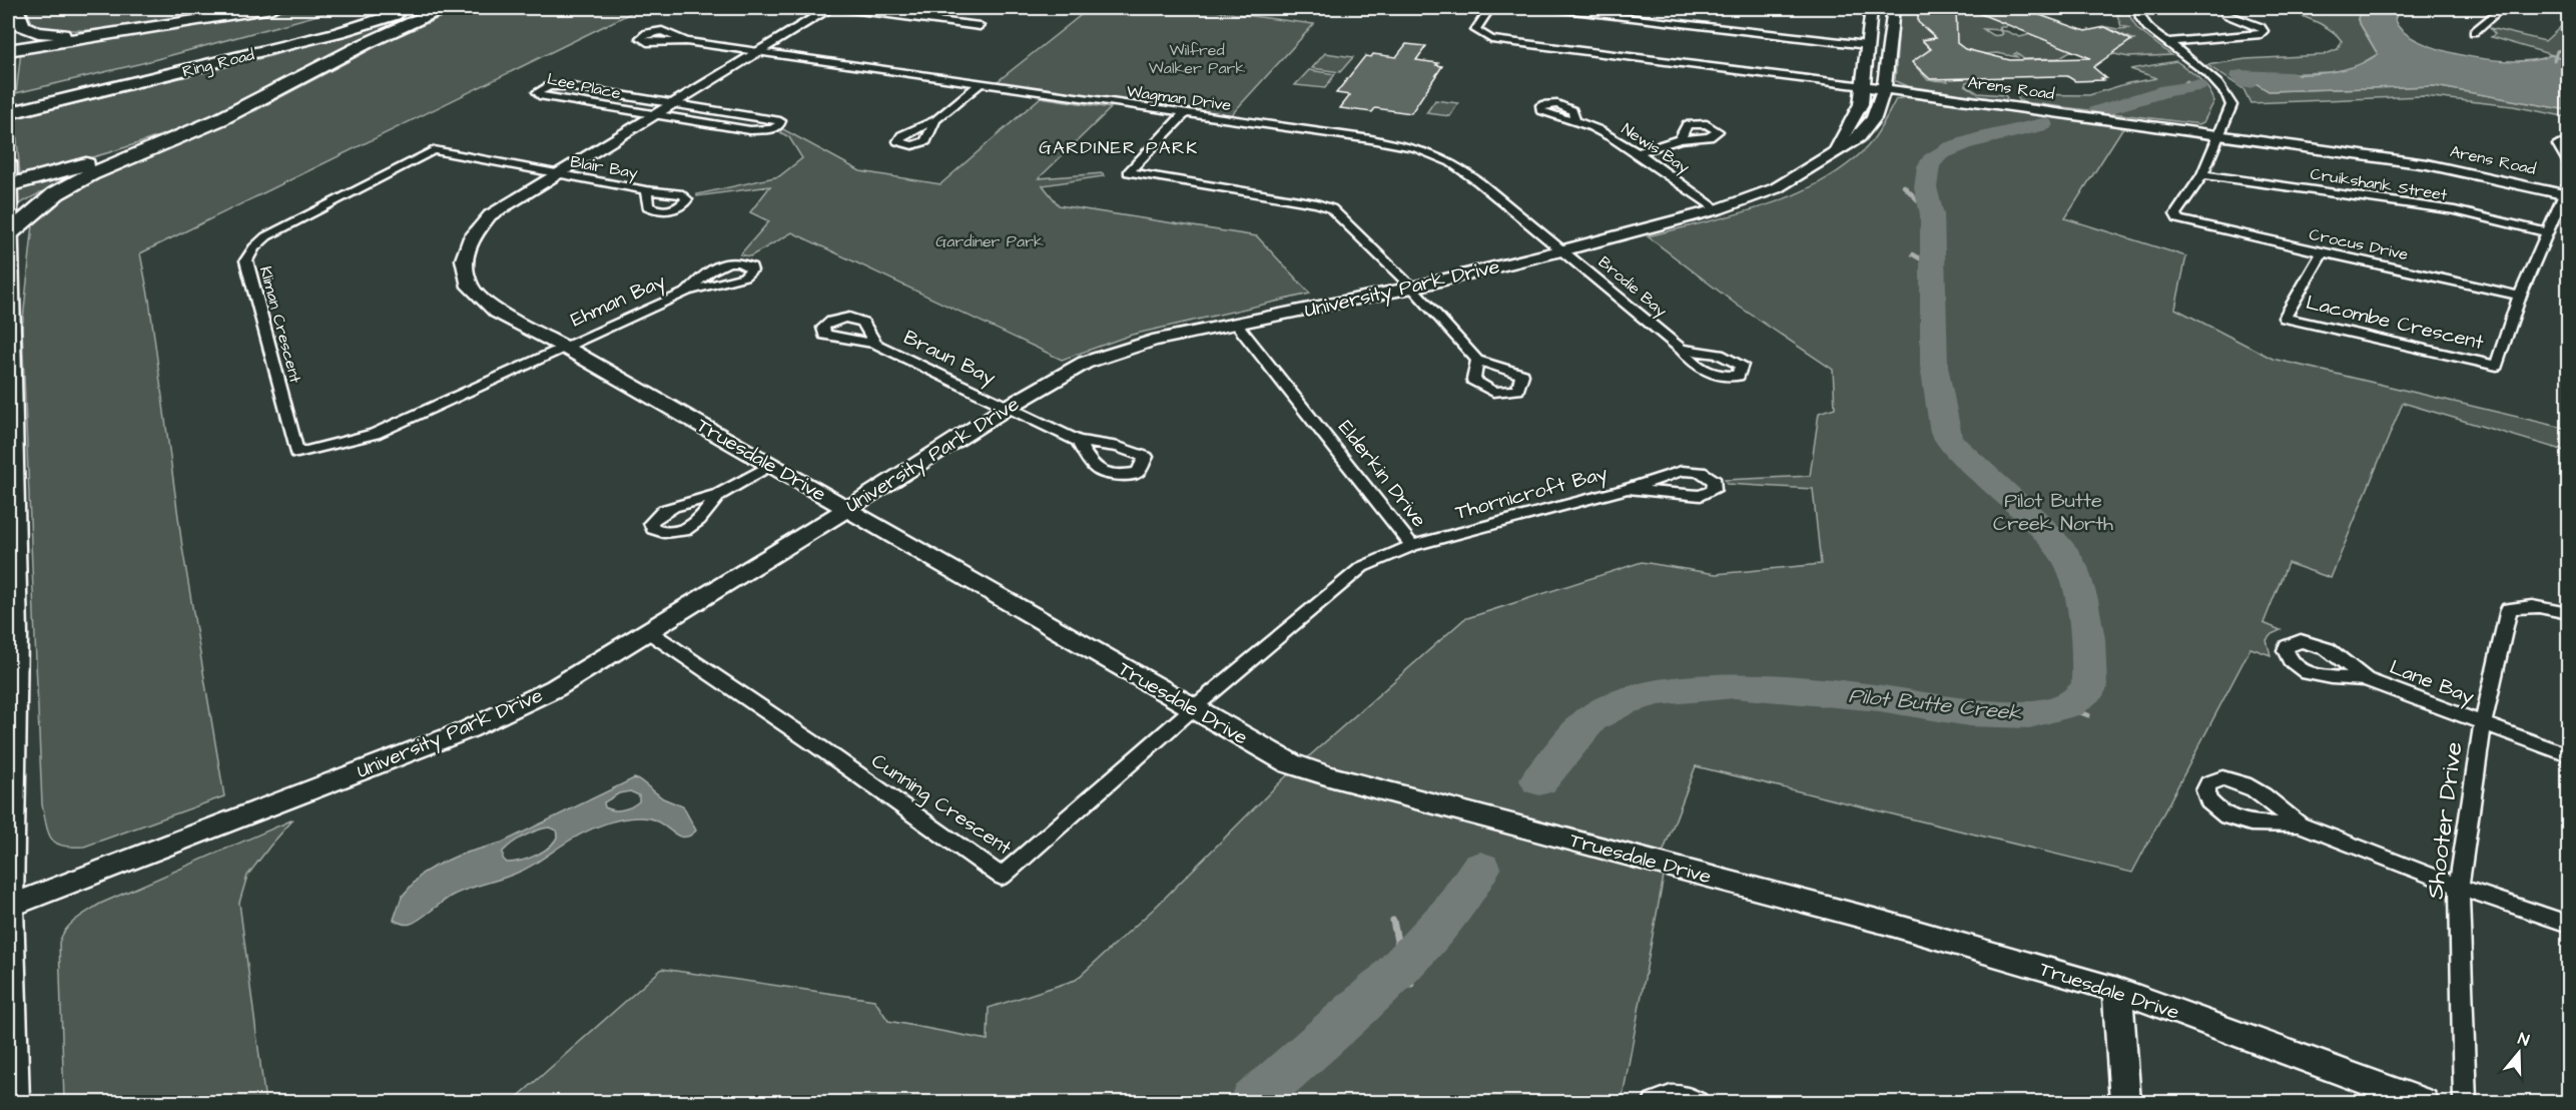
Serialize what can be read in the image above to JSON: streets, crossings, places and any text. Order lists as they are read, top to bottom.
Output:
{
  "streets": {
    "highway": ["Ring Road"],
    "street": [
      "Lee Place",
      "Arens Road",
      "Wagman Drive",
      "Newis Bay",
      "Blair Bay",
      "Cruikshank Street",
      "Crocus Drive",
      "Brodie Bay",
      "University Park Drive",
      "Ehman Bay",
      "Lacombe Crescent",
      "Kliman Crescent",
      "Braun Bay",
      "Truesdale Drive",
      "Elderkin Drive",
      "Thornicroft Bay",
      "Lane Bay",
      "Cunning Crescent",
      "Shooter Drive"
    ]
  },
  "crossings": [
    ["Lee Place", "Truesdale Drive"],
    ["Arens Road", "Crocus Drive"],
    ["Arens Road", "University Park Drive"],
    ["Wagman Drive", "Brodie Bay"],
    ["Wagman Drive", "University Park Drive"],
    ["Wagman Drive", "Truesdale Drive"],
    ["Newis Bay", "University Park Drive"],
    ["Blair Bay", "Kliman Crescent"],
    ["Blair Bay", "Truesdale Drive"],
    ["Cruikshank Street", "Crocus Drive"],
    ["Crocus Drive", "Lacombe Crescent"],
    ["Brodie Bay", "University Park Drive"],
    ["University Park Drive", "Braun Bay"],
    ["University Park Drive", "Truesdale Drive"],
    ["University Park Drive", "Elderkin Drive"],
    ["University Park Drive", "Cunning Crescent"],
    ["Ehman Bay", "Kliman Crescent"],
    ["Ehman Bay", "Truesdale Drive"],
    ["Kliman Crescent", "Truesdale Drive"],
    ["Truesdale Drive", "Elderkin Drive"],
    ["Truesdale Drive", "Cunning Crescent"],
    ["Elderkin Drive", "Thornicroft Bay"],
    ["Elderkin Drive", "Cunning Crescent"],
    ["Lane Bay", "Shooter Drive"]
  ],
  "districts": ["GARDINER PARK"],
  "water": ["Pilot Butte Creek"],
  "parks": ["Wilfred Walker Park", "Gardiner Park", "Pilot Butte Creek North"],
  "north": "top"
}
